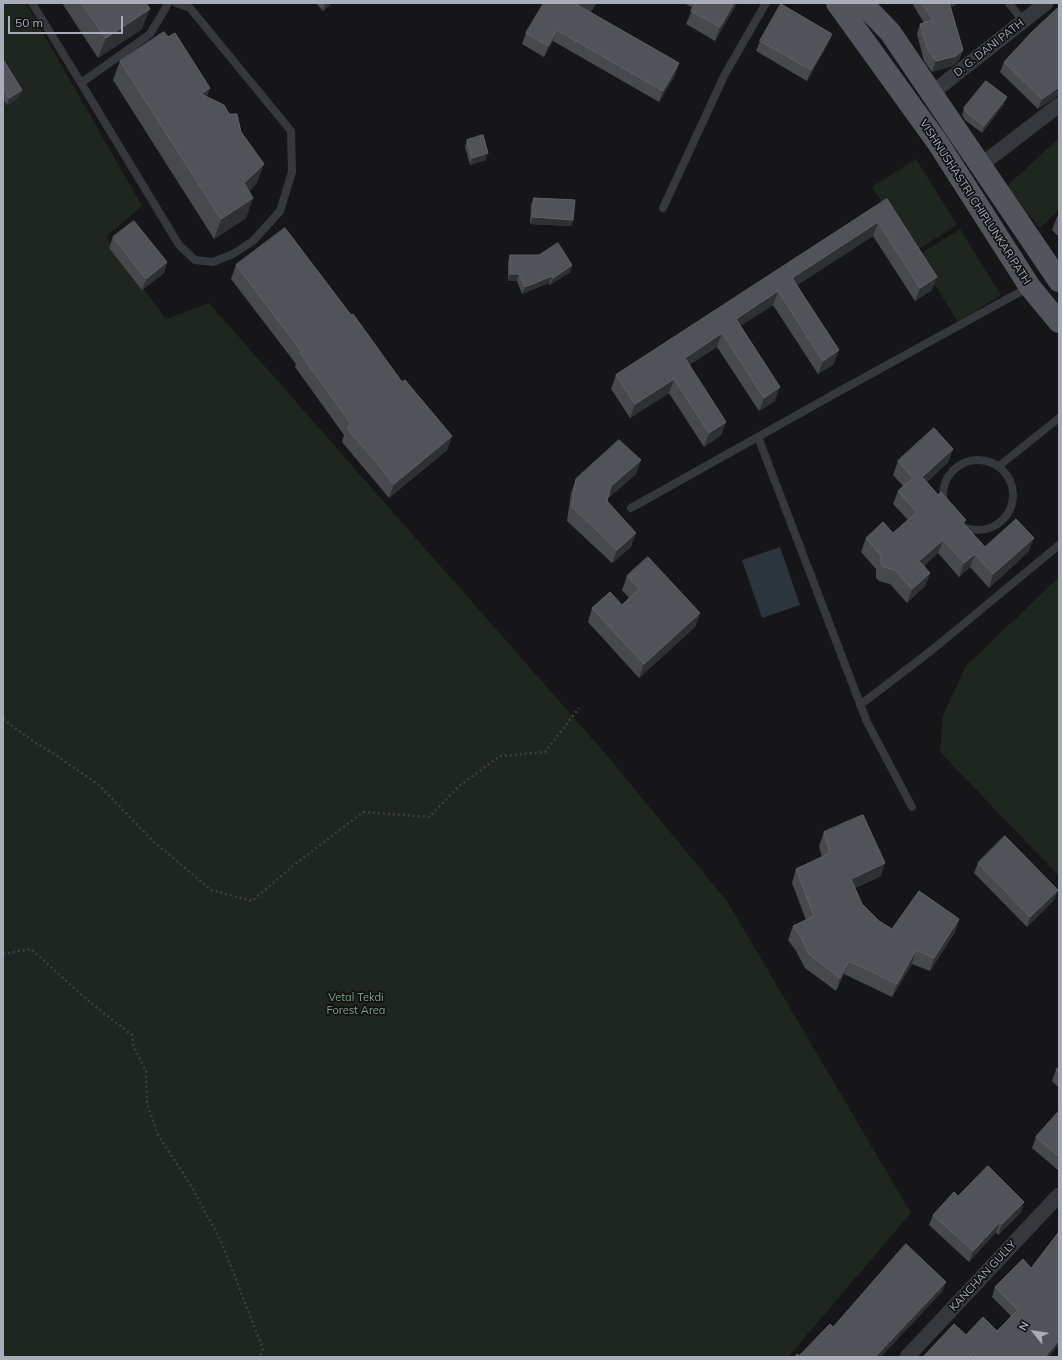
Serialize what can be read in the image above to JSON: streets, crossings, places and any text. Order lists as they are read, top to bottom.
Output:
{
  "streets": {
    "main road": ["VISHNUSHASTRI CHIPLUNKAR PATH"],
    "street": ["D. G. DANI PATH", "KANCHAN GULLY"]
  },
  "parks": ["Vetal Tekdi Forest Area"],
  "scale_bar": "50 m",
  "north": "top left"
}
